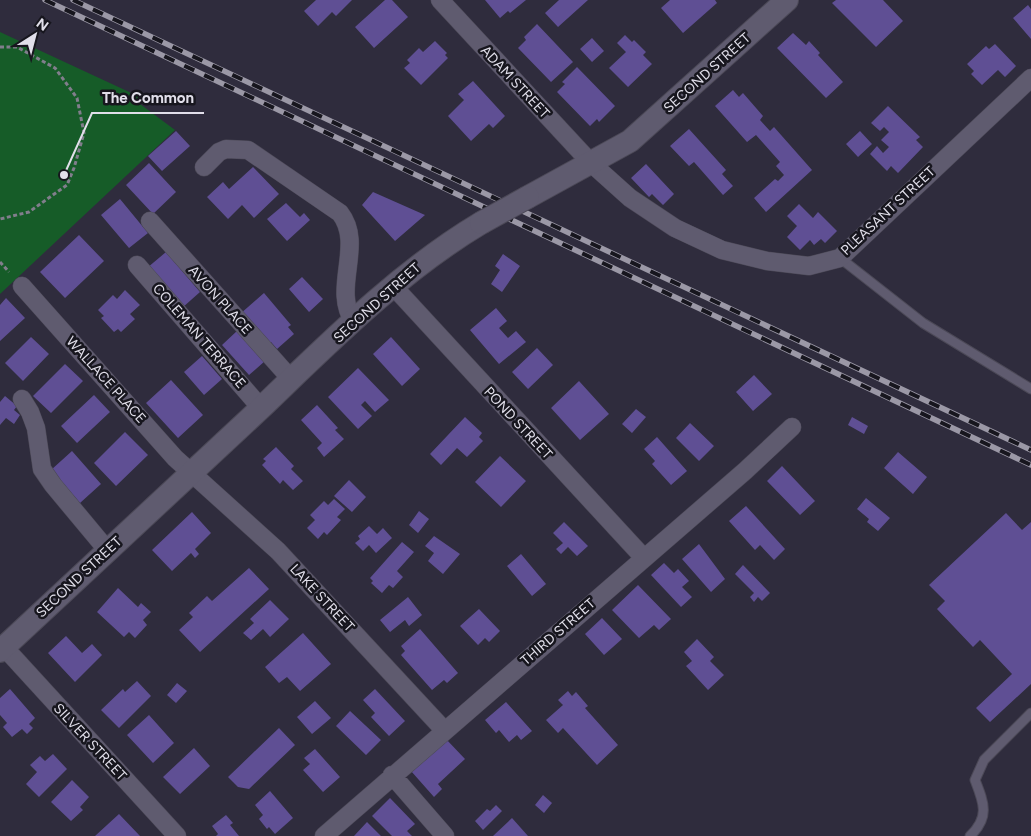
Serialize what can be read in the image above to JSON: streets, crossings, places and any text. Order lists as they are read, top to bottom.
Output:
{
  "streets": {
    "street": [
      "SECOND STREET",
      "ADAM STREET",
      "PLEASANT STREET",
      "AVON PLACE",
      "COLEMAN TERRACE",
      "WALLACE PLACE",
      "POND STREET",
      "LAKE STREET",
      "THIRD STREET",
      "SILVER STREET"
    ]
  },
  "crossings": [
    ["SECOND STREET", "ADAM STREET"],
    ["SECOND STREET", "PLEASANT STREET"],
    ["SECOND STREET", "AVON PLACE"],
    ["SECOND STREET", "COLEMAN TERRACE"],
    ["SECOND STREET", "WALLACE PLACE"],
    ["SECOND STREET", "POND STREET"],
    ["SECOND STREET", "LAKE STREET"],
    ["SECOND STREET", "SILVER STREET"],
    ["ADAM STREET", "PLEASANT STREET"],
    ["WALLACE PLACE", "LAKE STREET"],
    ["POND STREET", "THIRD STREET"],
    ["LAKE STREET", "THIRD STREET"]
  ],
  "places": ["The Common"],
  "north": "top right"
}
